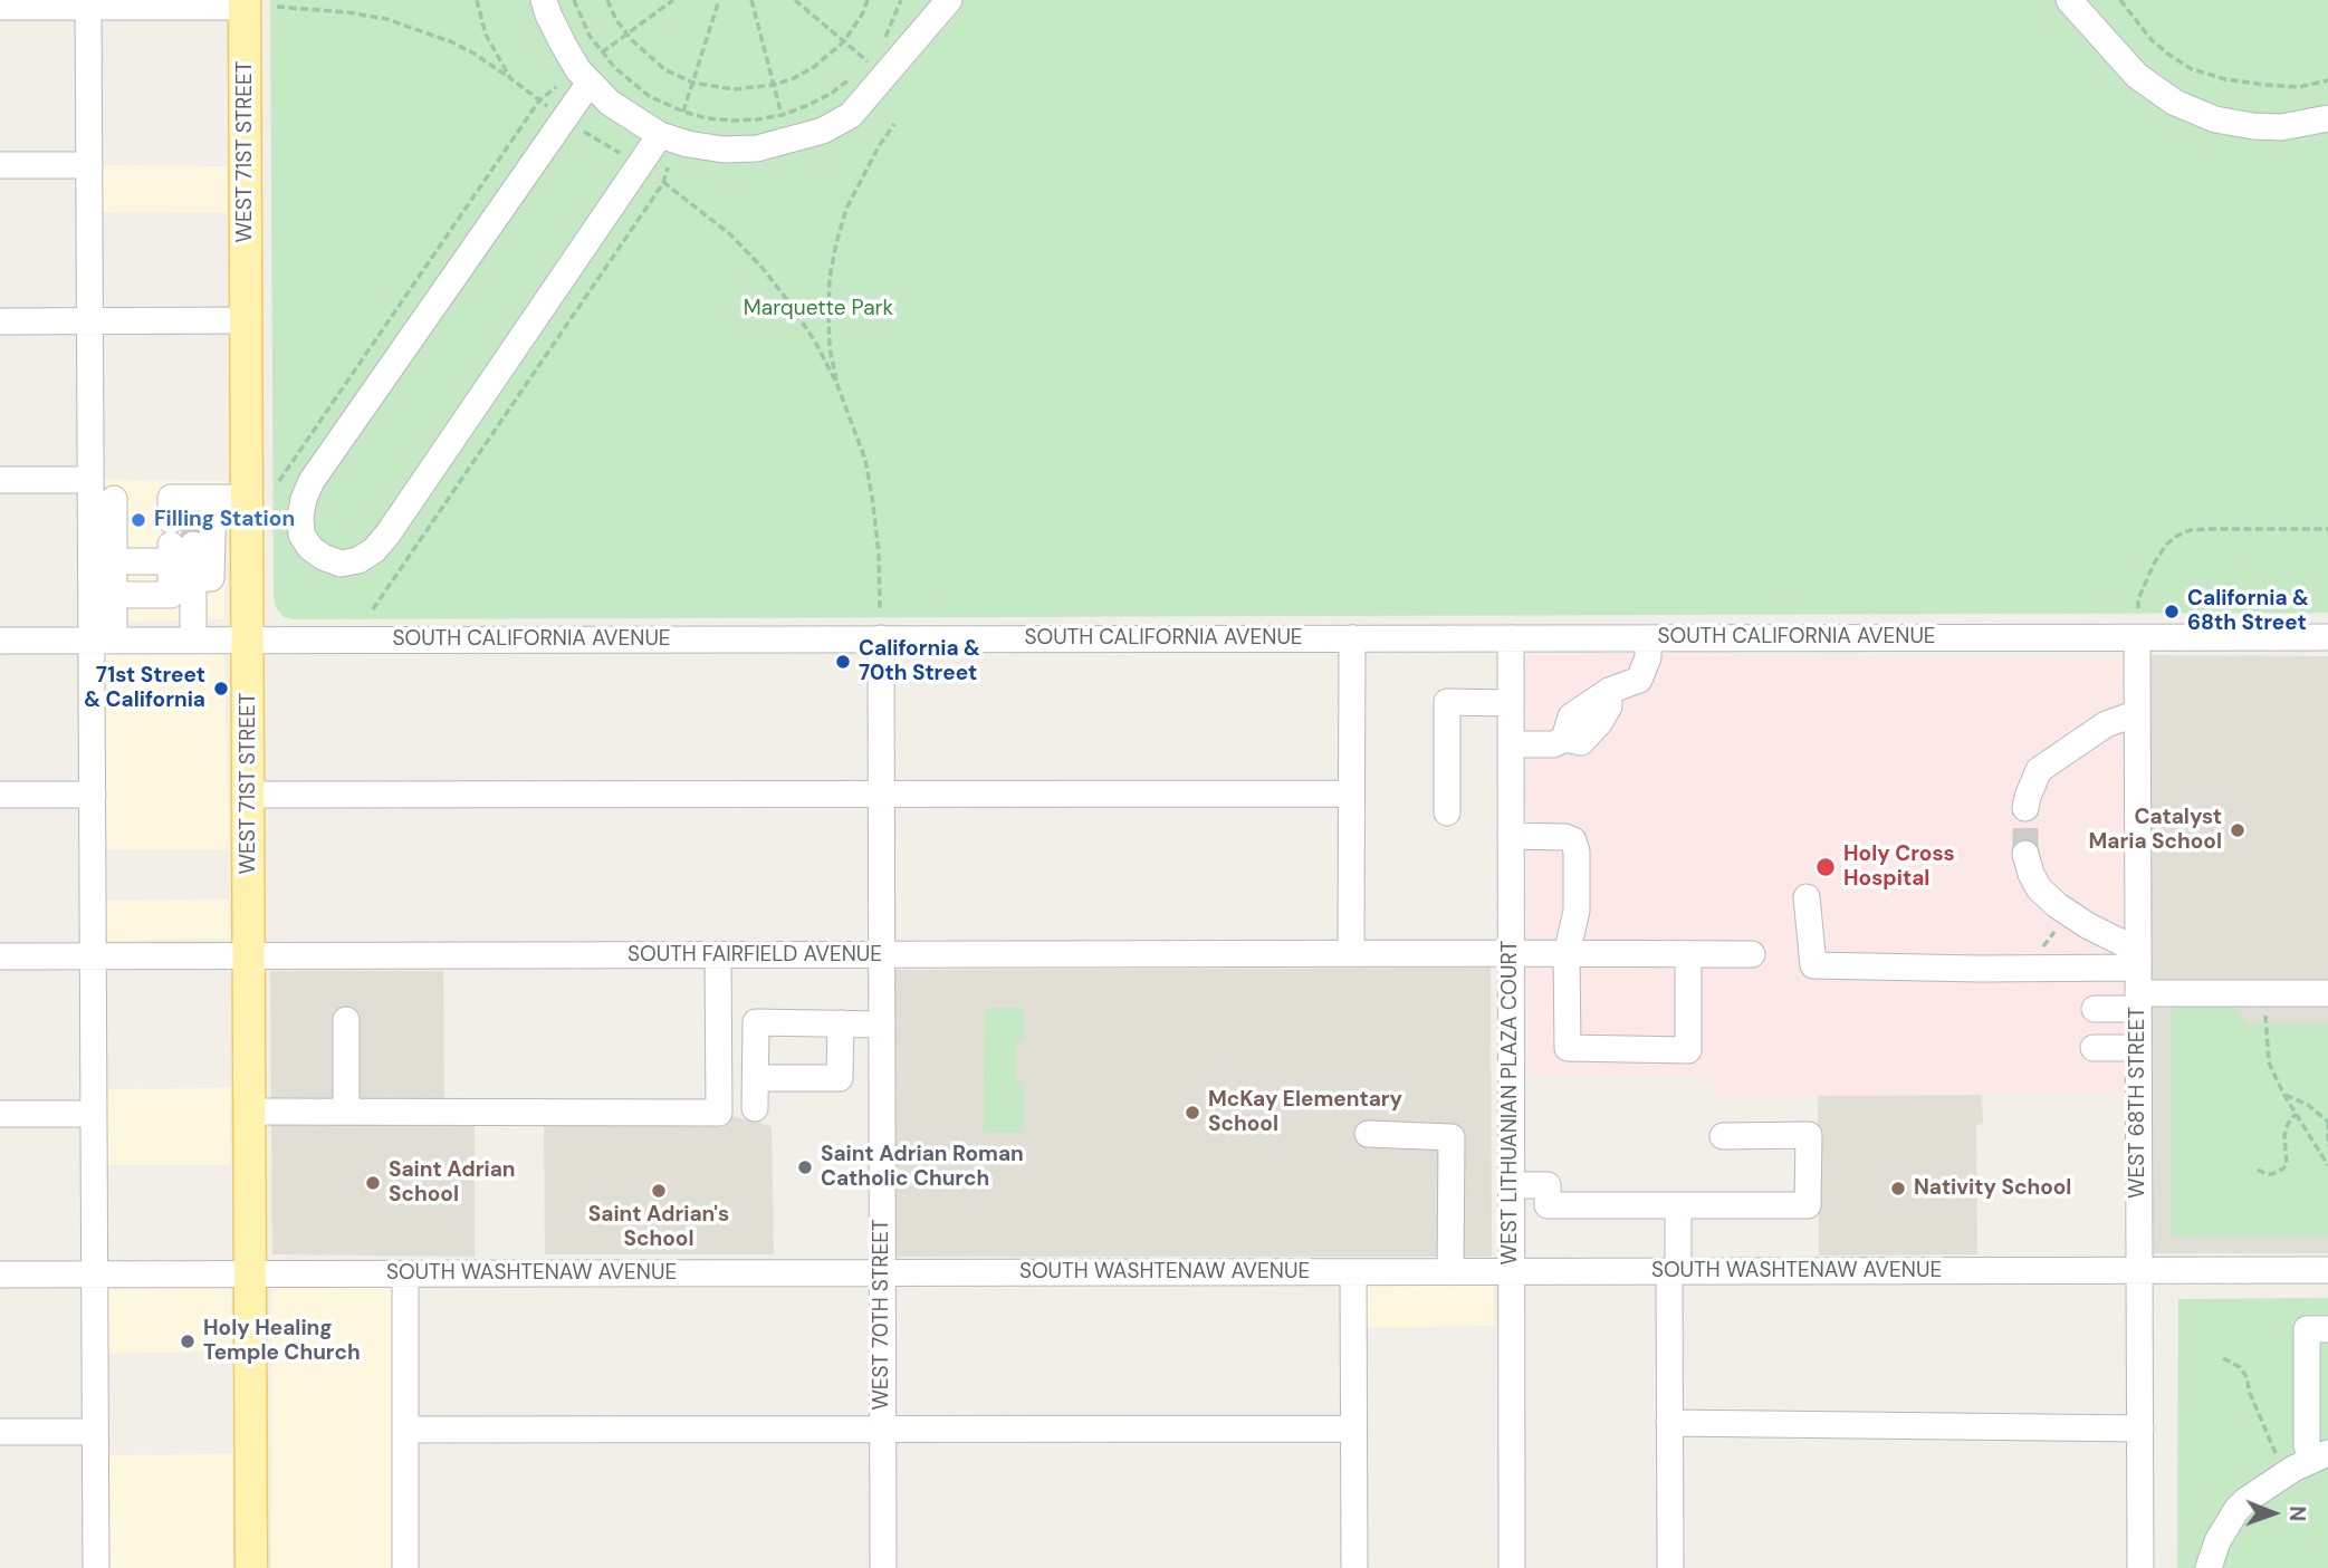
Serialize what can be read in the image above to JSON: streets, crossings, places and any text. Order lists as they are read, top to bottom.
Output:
{
  "streets": {
    "main road": ["WEST 71ST STREET"],
    "street": [
      "SOUTH CALIFORNIA AVENUE",
      "SOUTH FAIRFIELD AVENUE",
      "WEST LITHUANIAN PLAZA COURT",
      "WEST 68TH STREET",
      "SOUTH WASHTENAW AVENUE",
      "WEST 70TH STREET"
    ]
  },
  "crossings": [
    ["WEST 71ST STREET", "SOUTH CALIFORNIA AVENUE"],
    ["WEST 71ST STREET", "SOUTH FAIRFIELD AVENUE"],
    ["WEST 71ST STREET", "SOUTH WASHTENAW AVENUE"],
    ["SOUTH CALIFORNIA AVENUE", "WEST LITHUANIAN PLAZA COURT"],
    ["SOUTH CALIFORNIA AVENUE", "WEST 68TH STREET"],
    ["SOUTH CALIFORNIA AVENUE", "WEST 70TH STREET"],
    ["SOUTH FAIRFIELD AVENUE", "WEST LITHUANIAN PLAZA COURT"],
    ["SOUTH FAIRFIELD AVENUE", "WEST 70TH STREET"],
    ["WEST LITHUANIAN PLAZA COURT", "SOUTH WASHTENAW AVENUE"],
    ["WEST 68TH STREET", "SOUTH WASHTENAW AVENUE"],
    ["SOUTH WASHTENAW AVENUE", "WEST 70TH STREET"]
  ],
  "parks": ["Marquette Park"],
  "places": [
    "Filling Station",
    "California & 68th Street",
    "California & 70th Street",
    "71st Street & California",
    "Catalyst Maria School",
    "Holy Cross Hospital",
    "McKay Elementary School",
    "Saint Adrian Roman Catholic Church",
    "Saint Adrian School",
    "Nativity School",
    "Saint Adrian's School",
    "Holy Healing Temple Church"
  ],
  "north": "right"
}
